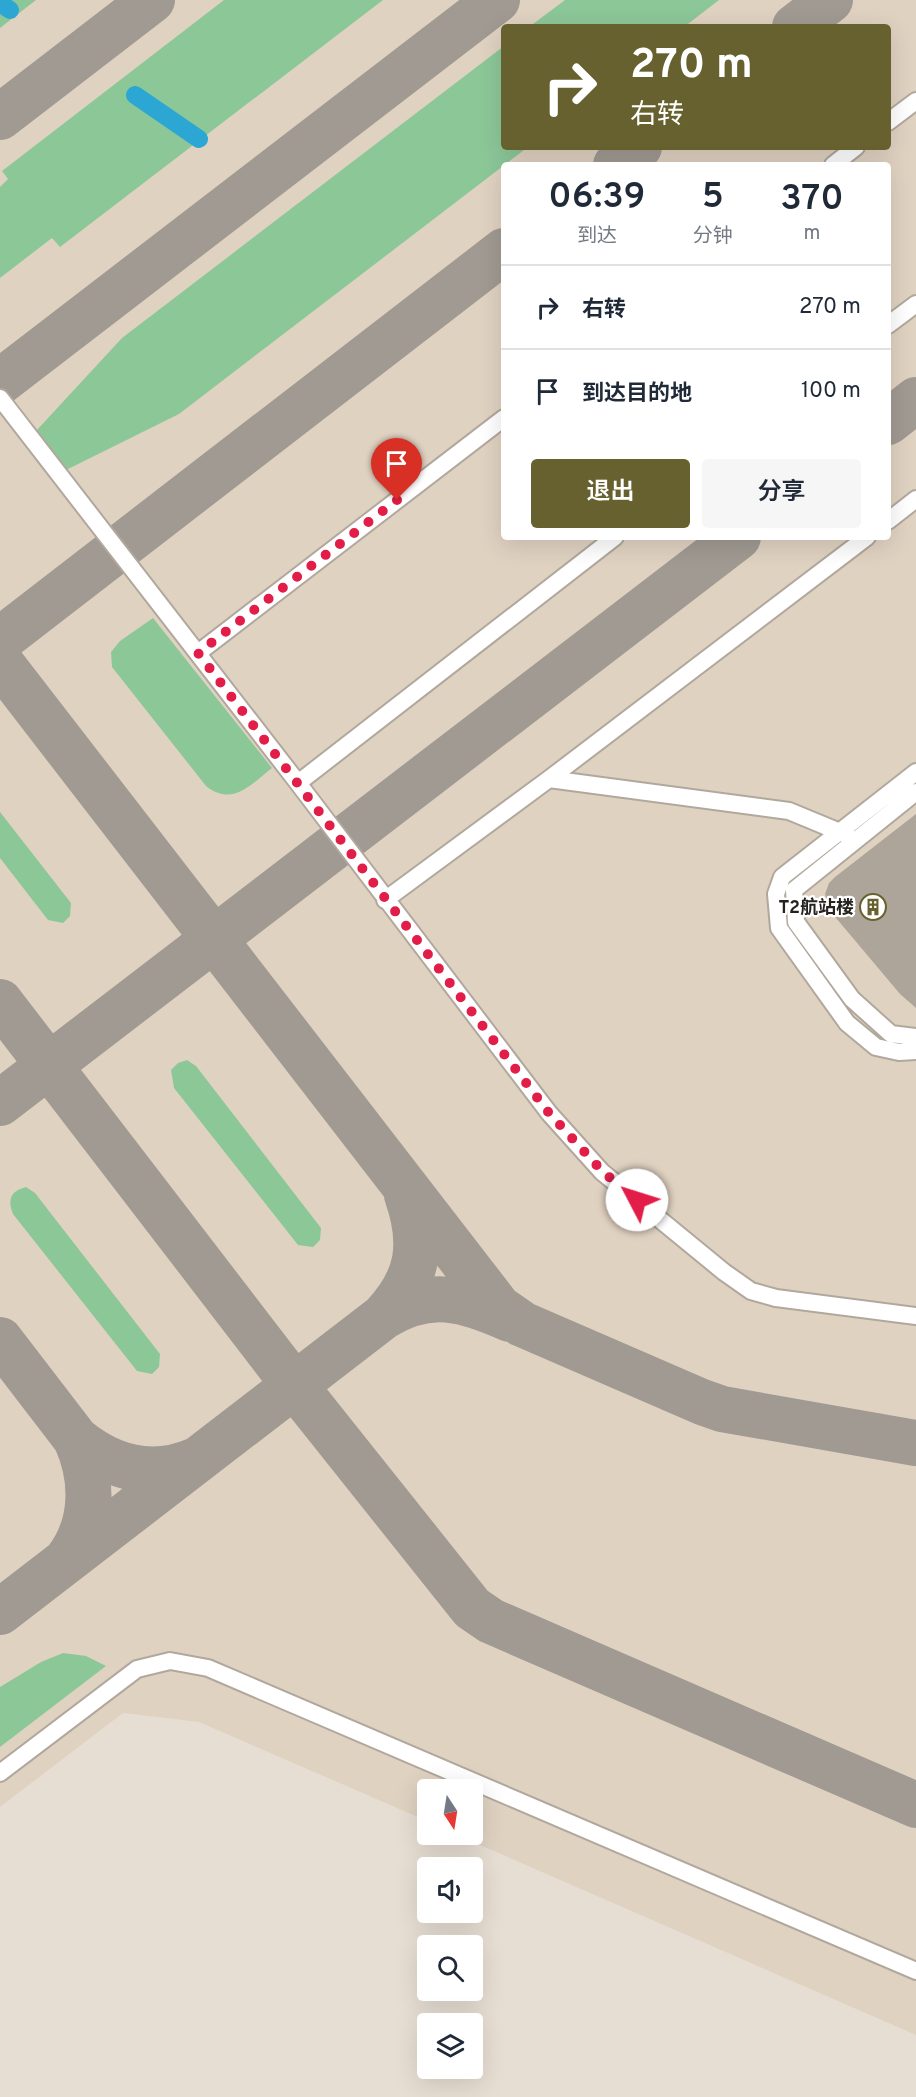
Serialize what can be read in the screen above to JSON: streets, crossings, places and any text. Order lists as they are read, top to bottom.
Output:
{
  "places": {
    "building": ["T2航站楼"]
  },
  "north": "bottom",
  "page": {
    "turn": ["270 m", "右转"],
    "eta": [
      "06:39",
      "到达",
      "5",
      "分钟",
      "370",
      "m"
    ],
    "list": [
      {
        "name": "右转",
        "value": "270 m"
      },
      {
        "name": "到达目的地",
        "value": "100 m"
      }
    ],
    "buttons": ["退出", "分享"]
  }
}
